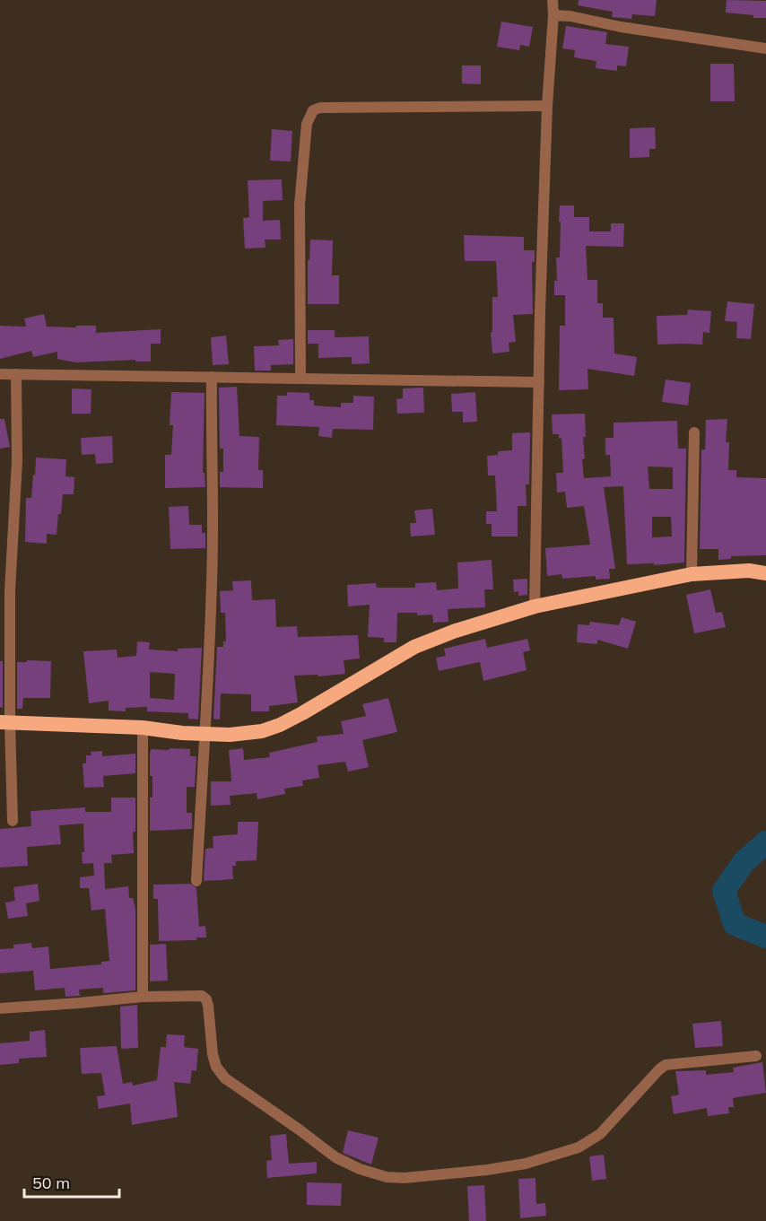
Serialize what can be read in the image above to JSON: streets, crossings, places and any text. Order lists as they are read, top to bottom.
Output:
{
  "scale_bar": "50 m"
}
